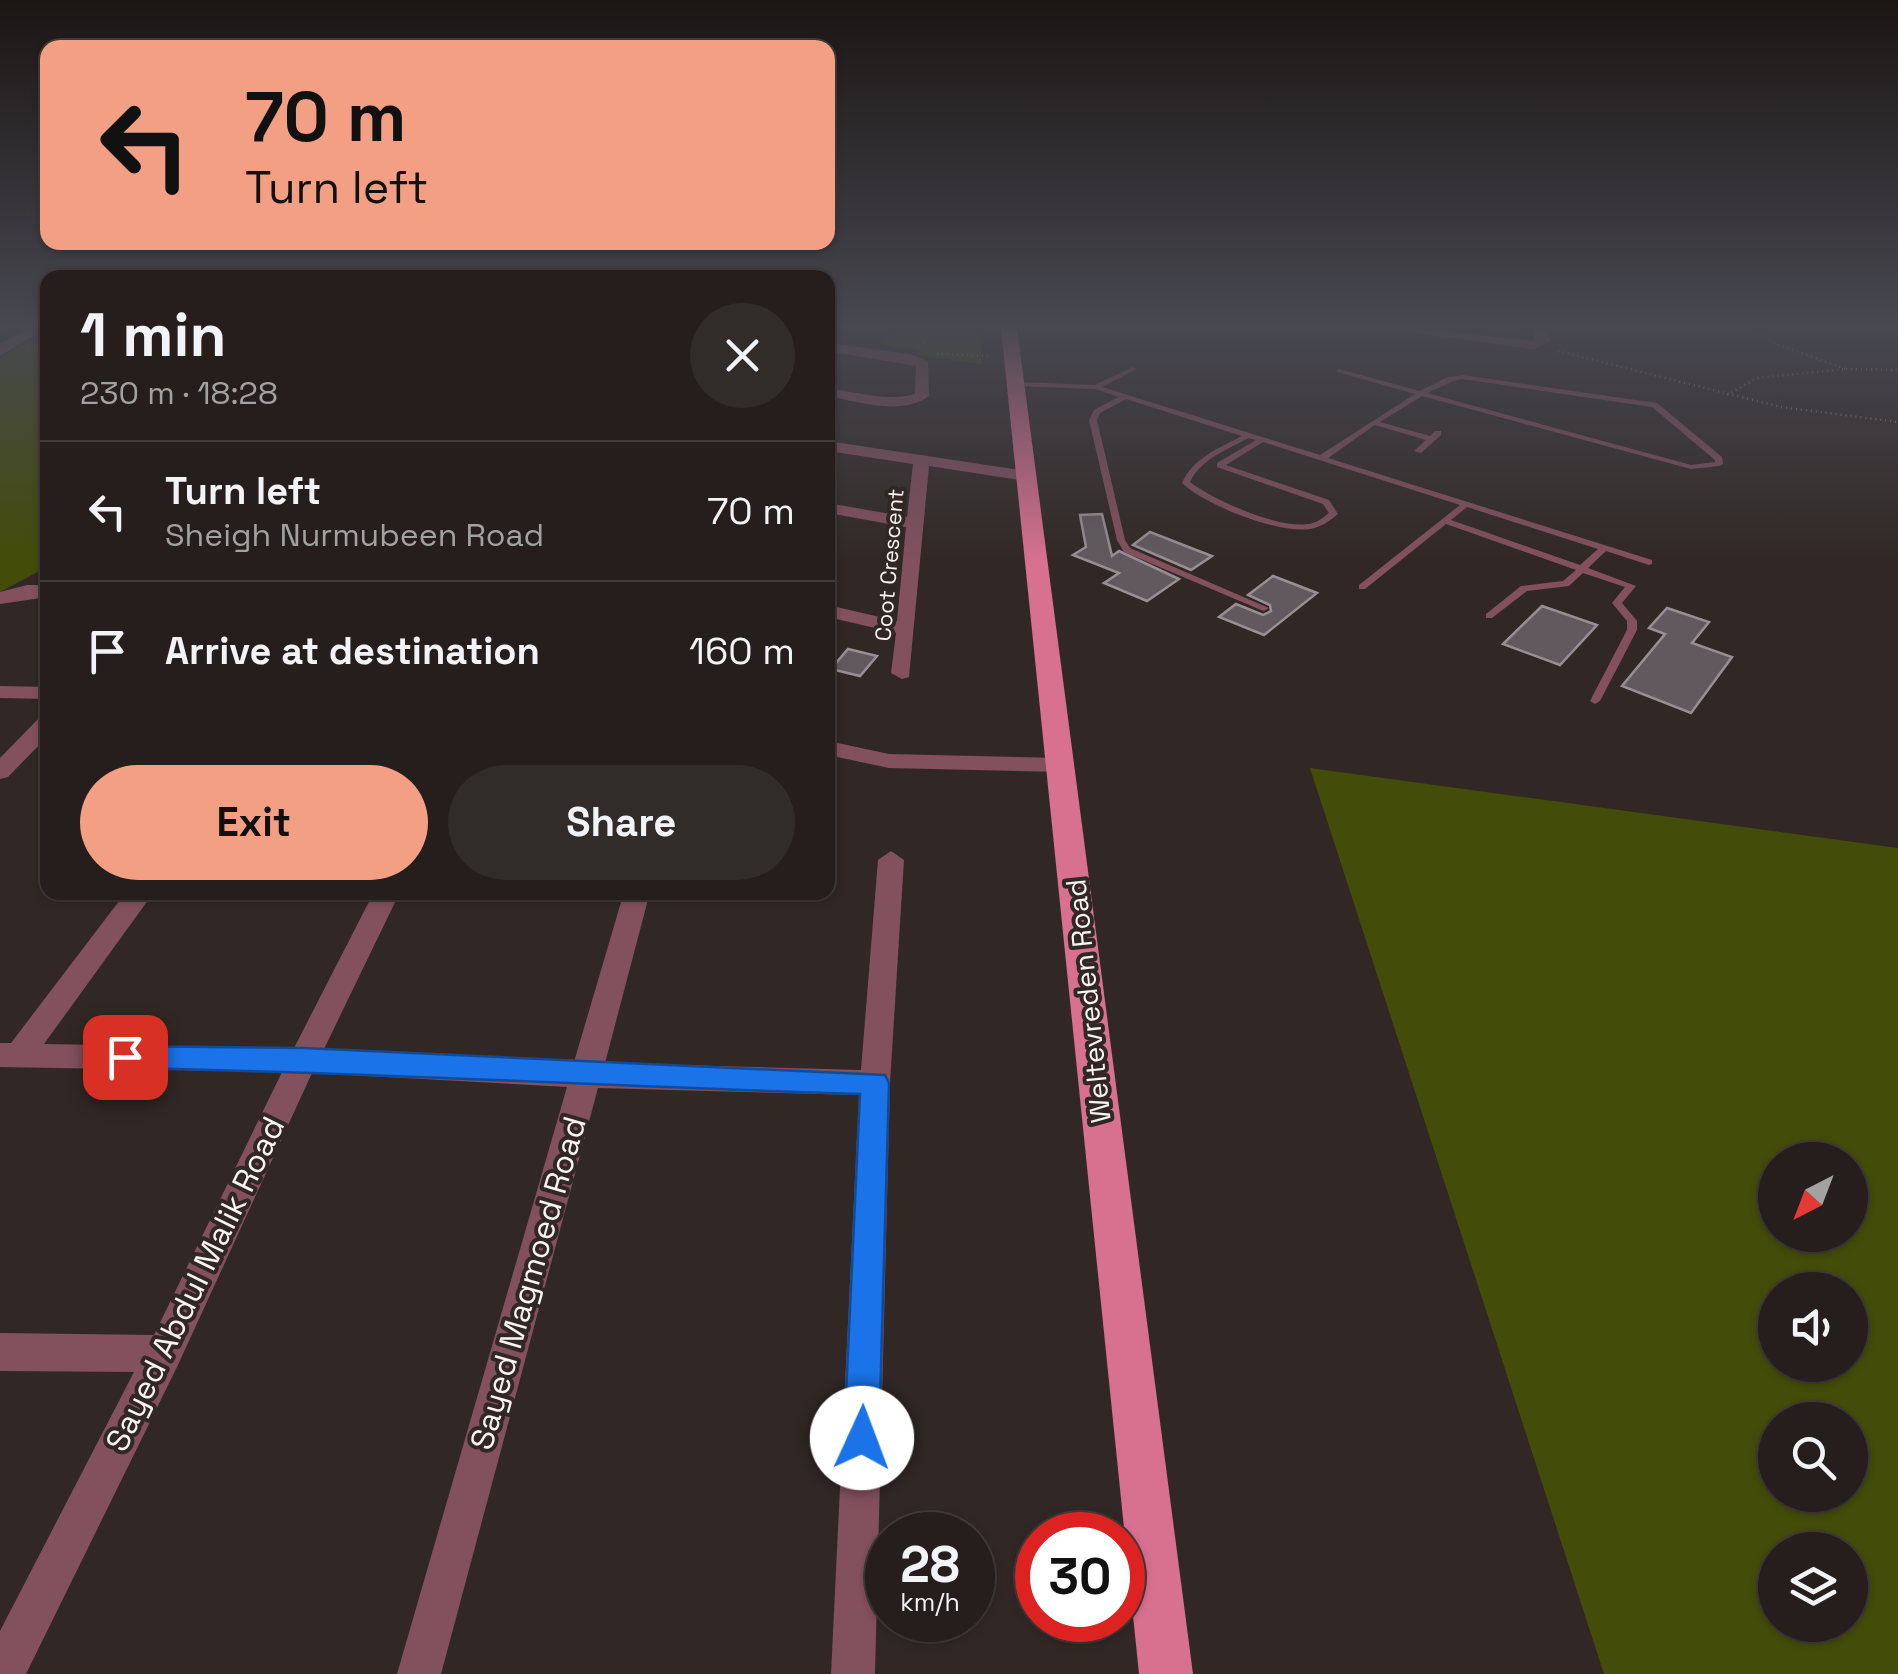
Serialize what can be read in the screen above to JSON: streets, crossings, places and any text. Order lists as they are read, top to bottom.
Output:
{
  "streets": {
    "main road": ["Weltevreden Road"],
    "street": ["Coot Crescent", "Sayed Magmoed Road", "Sayed Abdul Malik Road"]
  },
  "north": "bottom left",
  "page": {
    "turn": ["70 m", "Turn left"],
    "heading": ["1 min", "230 m · 18:28"],
    "list": [
      {
        "name": "Turn left",
        "note": "Sheigh Nurmubeen Road",
        "value": "70 m"
      },
      {
        "name": "Arrive at destination",
        "value": "160 m"
      }
    ],
    "buttons": ["Exit", "Share"],
    "speed": "28 km/h",
    "limit": "30"
  }
}
